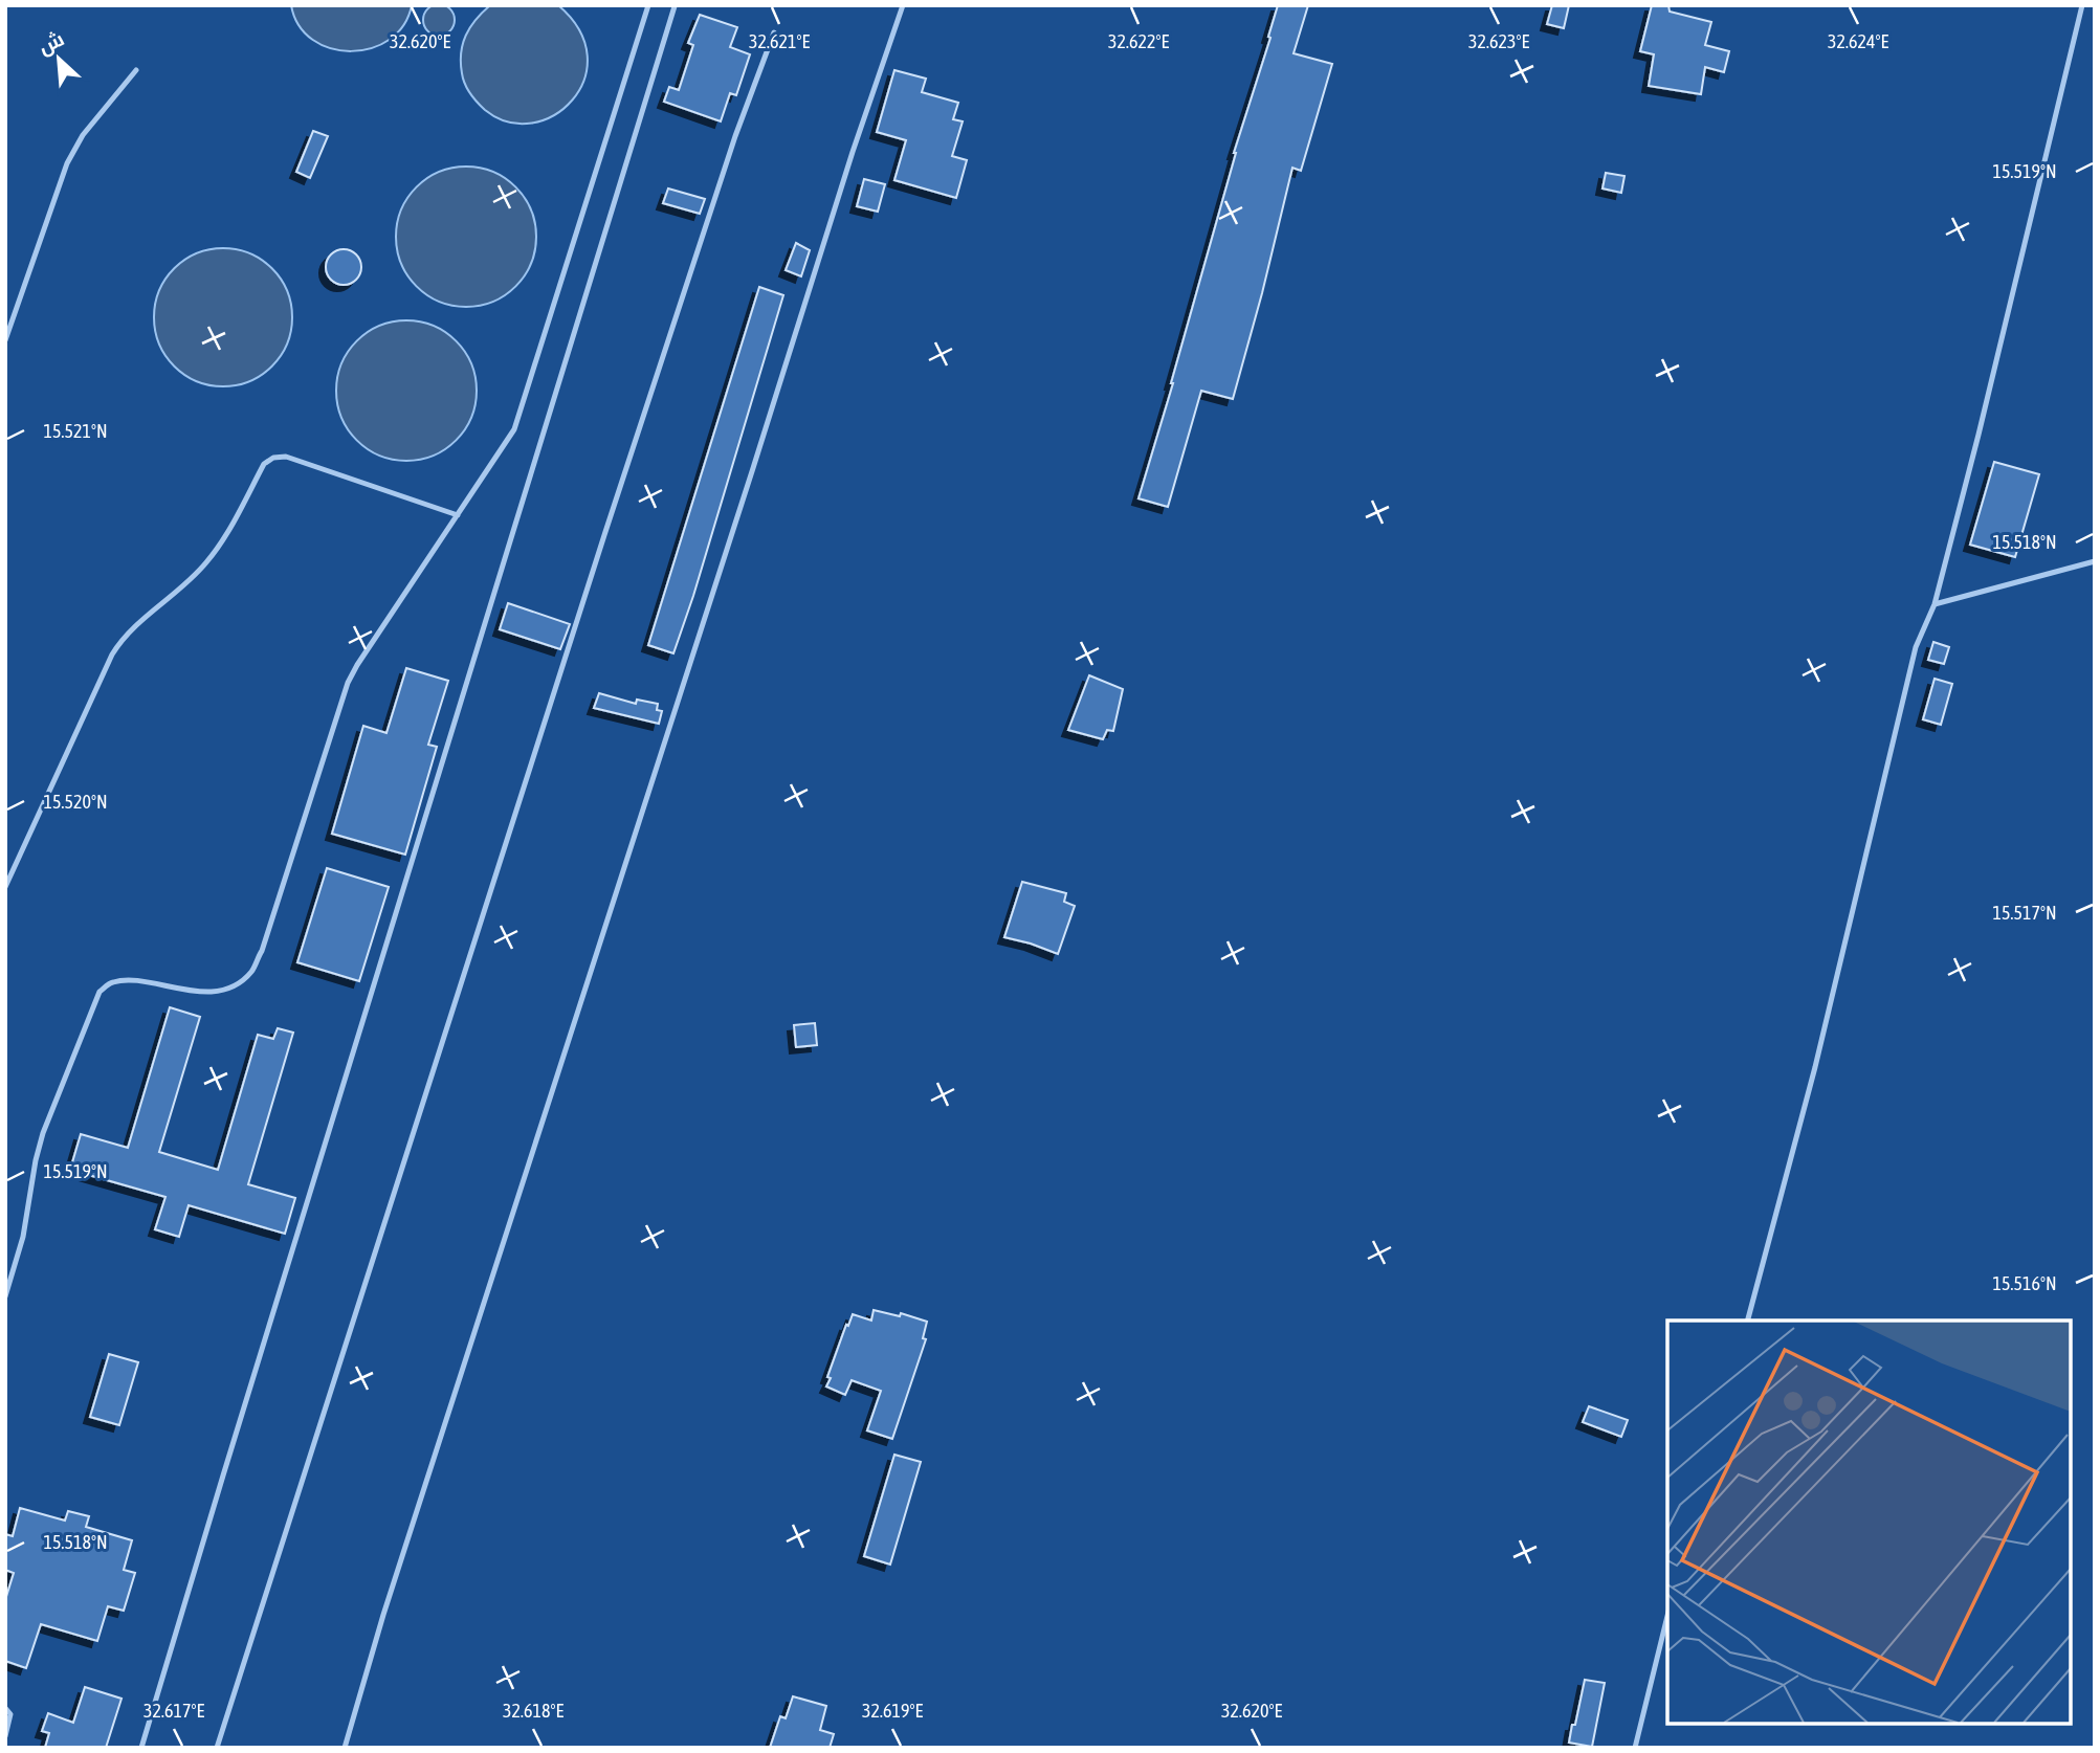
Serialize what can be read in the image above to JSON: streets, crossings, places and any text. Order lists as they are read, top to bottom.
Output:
{
  "north": "top left",
  "coordinates": [
    "32.620°E",
    "32.621°E",
    "32.622°E",
    "32.623°E",
    "32.624°E",
    "15.519°N",
    "15.521°N",
    "15.518°N",
    "15.520°N",
    "15.517°N",
    "15.516°N",
    "32.617°E",
    "32.618°E",
    "32.619°E"
  ]
}
